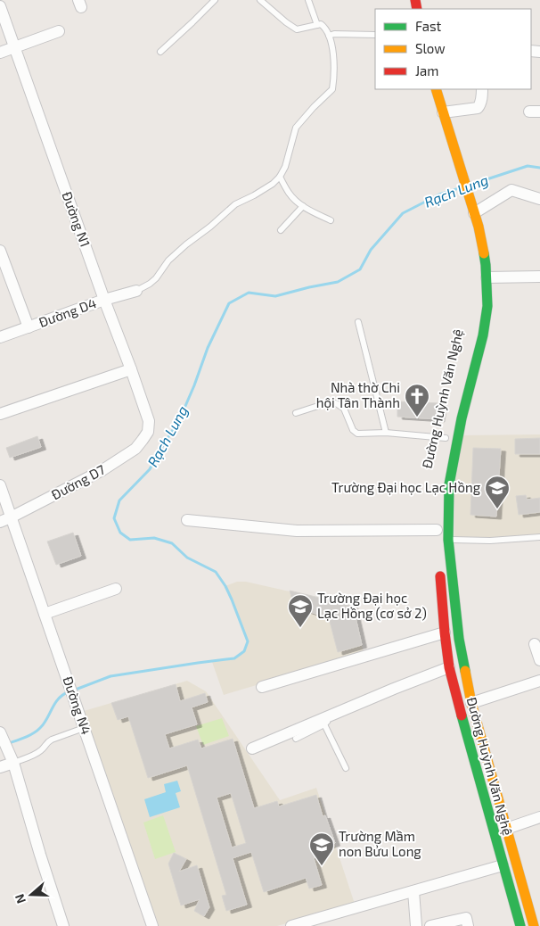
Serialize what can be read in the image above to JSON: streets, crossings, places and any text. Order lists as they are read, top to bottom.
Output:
{
  "streets": {
    "main road": ["Đường Huỳnh Văn Nghệ"],
    "street": [
      "Đường N1",
      "Đường D4",
      "Đường D7",
      "Đường N4"
    ]
  },
  "crossings": [
    ["Đường N1", "Đường D4"],
    ["Đường N1", "Đường D7"],
    ["Đường D7", "Đường N4"]
  ],
  "water": ["Rạch Lung"],
  "places": {
    "church": ["Nhà thờ Chi hội Tân Thành"],
    "school or university": ["Trường Đại học Lạc Hồng", "Trường Đại học Lạc Hồng (cơ sở 2)", "Trường Mầm non Bửu Long"]
  },
  "legend": ["Fast", "Slow", "Jam"],
  "north": "left"
}
